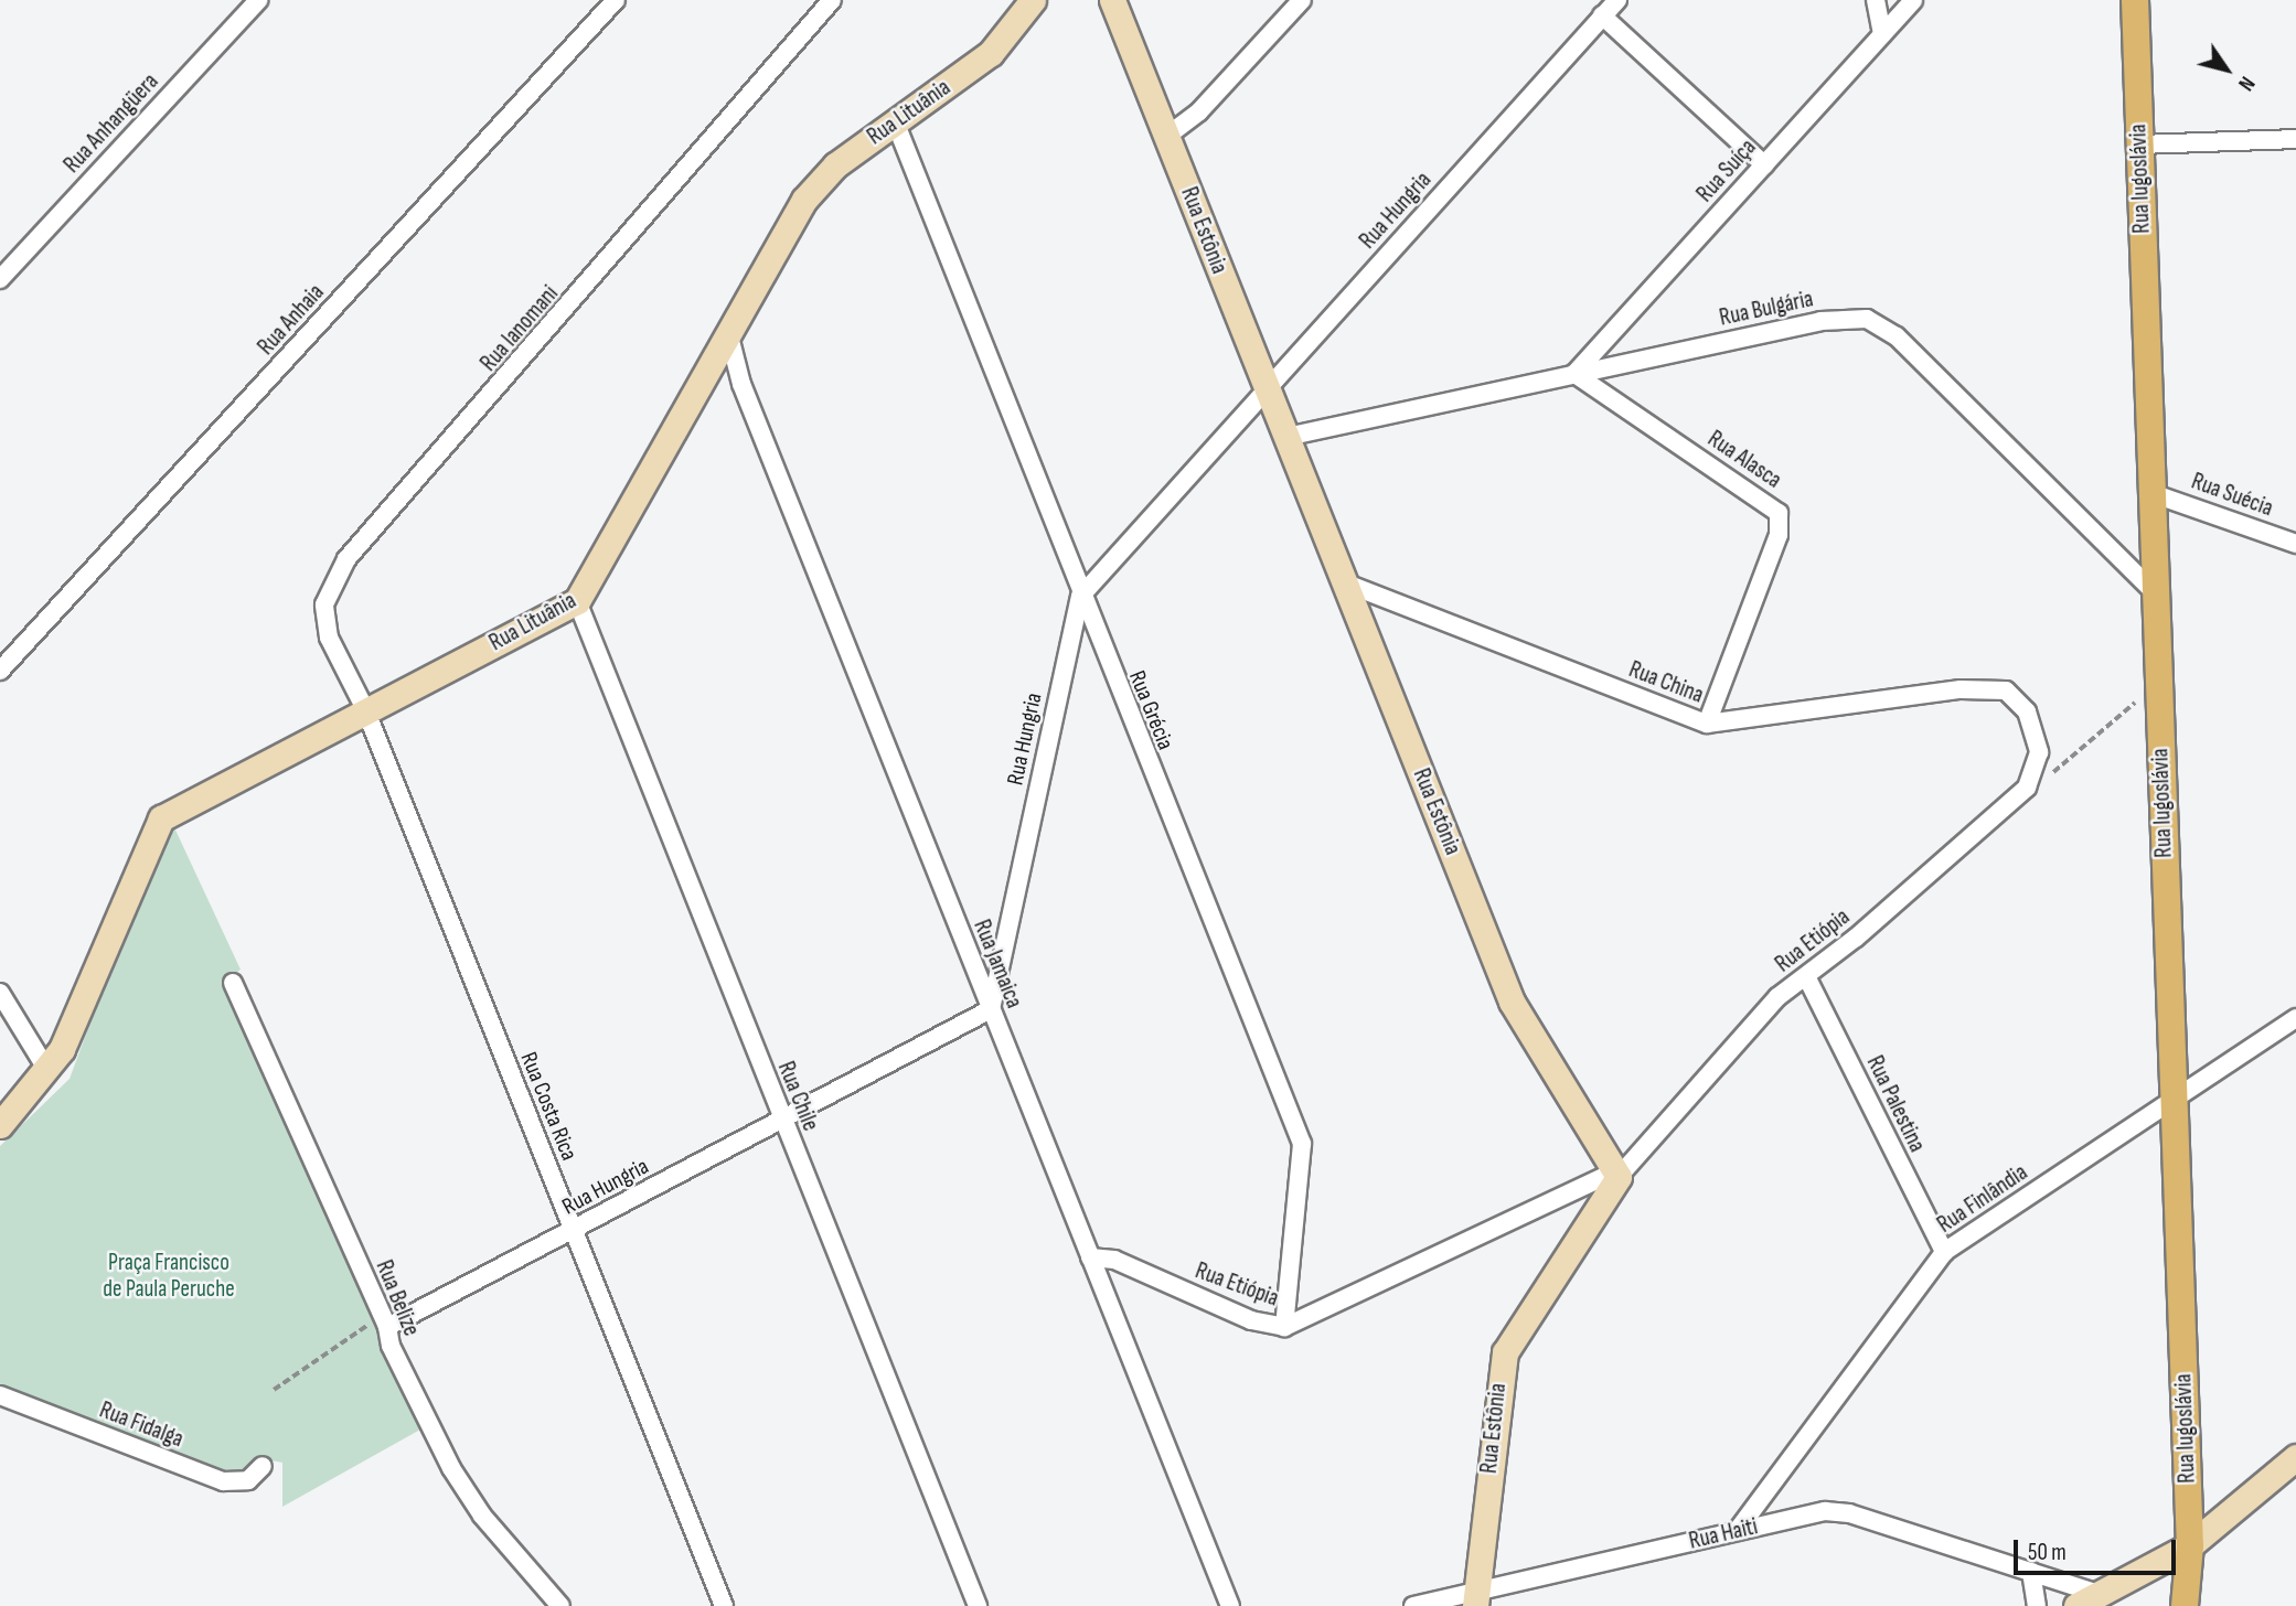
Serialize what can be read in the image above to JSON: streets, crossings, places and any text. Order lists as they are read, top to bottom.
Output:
{
  "streets": {
    "main road": ["Rua Iugoslávia"],
    "street": [
      "Rua Lituânia",
      "Rua Anhangüera",
      "Rua Suíça",
      "Rua Hungria",
      "Rua Estônia",
      "Rua Bulgária",
      "Rua Anhaia",
      "Rua Ianomani",
      "Rua Alasca",
      "Rua Suécia",
      "Rua China",
      "Rua Grécia",
      "Rua Etiópia",
      "Rua Jamaica",
      "Rua Chile",
      "Rua Palestina",
      "Rua Costa Rica",
      "Rua Finlândia",
      "Rua Belize",
      "Rua Fidalga",
      "Rua Haiti"
    ]
  },
  "crossings": [
    ["Rua Lituânia", "Rua Ianomani"],
    ["Rua Lituânia", "Rua Grécia"],
    ["Rua Lituânia", "Rua Jamaica"],
    ["Rua Lituânia", "Rua Chile"],
    ["Rua Lituânia", "Rua Costa Rica"],
    ["Rua Suíça", "Rua Bulgária"],
    ["Rua Suíça", "Rua Alasca"],
    ["Rua Iugoslávia", "Rua Bulgária"],
    ["Rua Iugoslávia", "Rua Suécia"],
    ["Rua Iugoslávia", "Rua Finlândia"],
    ["Rua Iugoslávia", "Rua Haiti"],
    ["Rua Hungria", "Rua Estônia"],
    ["Rua Hungria", "Rua Grécia"],
    ["Rua Hungria", "Rua Jamaica"],
    ["Rua Hungria", "Rua Chile"],
    ["Rua Hungria", "Rua Costa Rica"],
    ["Rua Hungria", "Rua Belize"],
    ["Rua Estônia", "Rua Bulgária"],
    ["Rua Estônia", "Rua China"],
    ["Rua Estônia", "Rua Etiópia"],
    ["Rua Estônia", "Rua Haiti"],
    ["Rua Bulgária", "Rua Alasca"],
    ["Rua Ianomani", "Rua Costa Rica"],
    ["Rua Alasca", "Rua China"],
    ["Rua China", "Rua Etiópia"],
    ["Rua Grécia", "Rua Etiópia"],
    ["Rua Etiópia", "Rua Jamaica"],
    ["Rua Etiópia", "Rua Palestina"],
    ["Rua Palestina", "Rua Finlândia"],
    ["Rua Finlândia", "Rua Haiti"]
  ],
  "parks": ["Praça Francisco de Paula Peruche"],
  "scale_bar": "50 m",
  "north": "bottom right"
}
